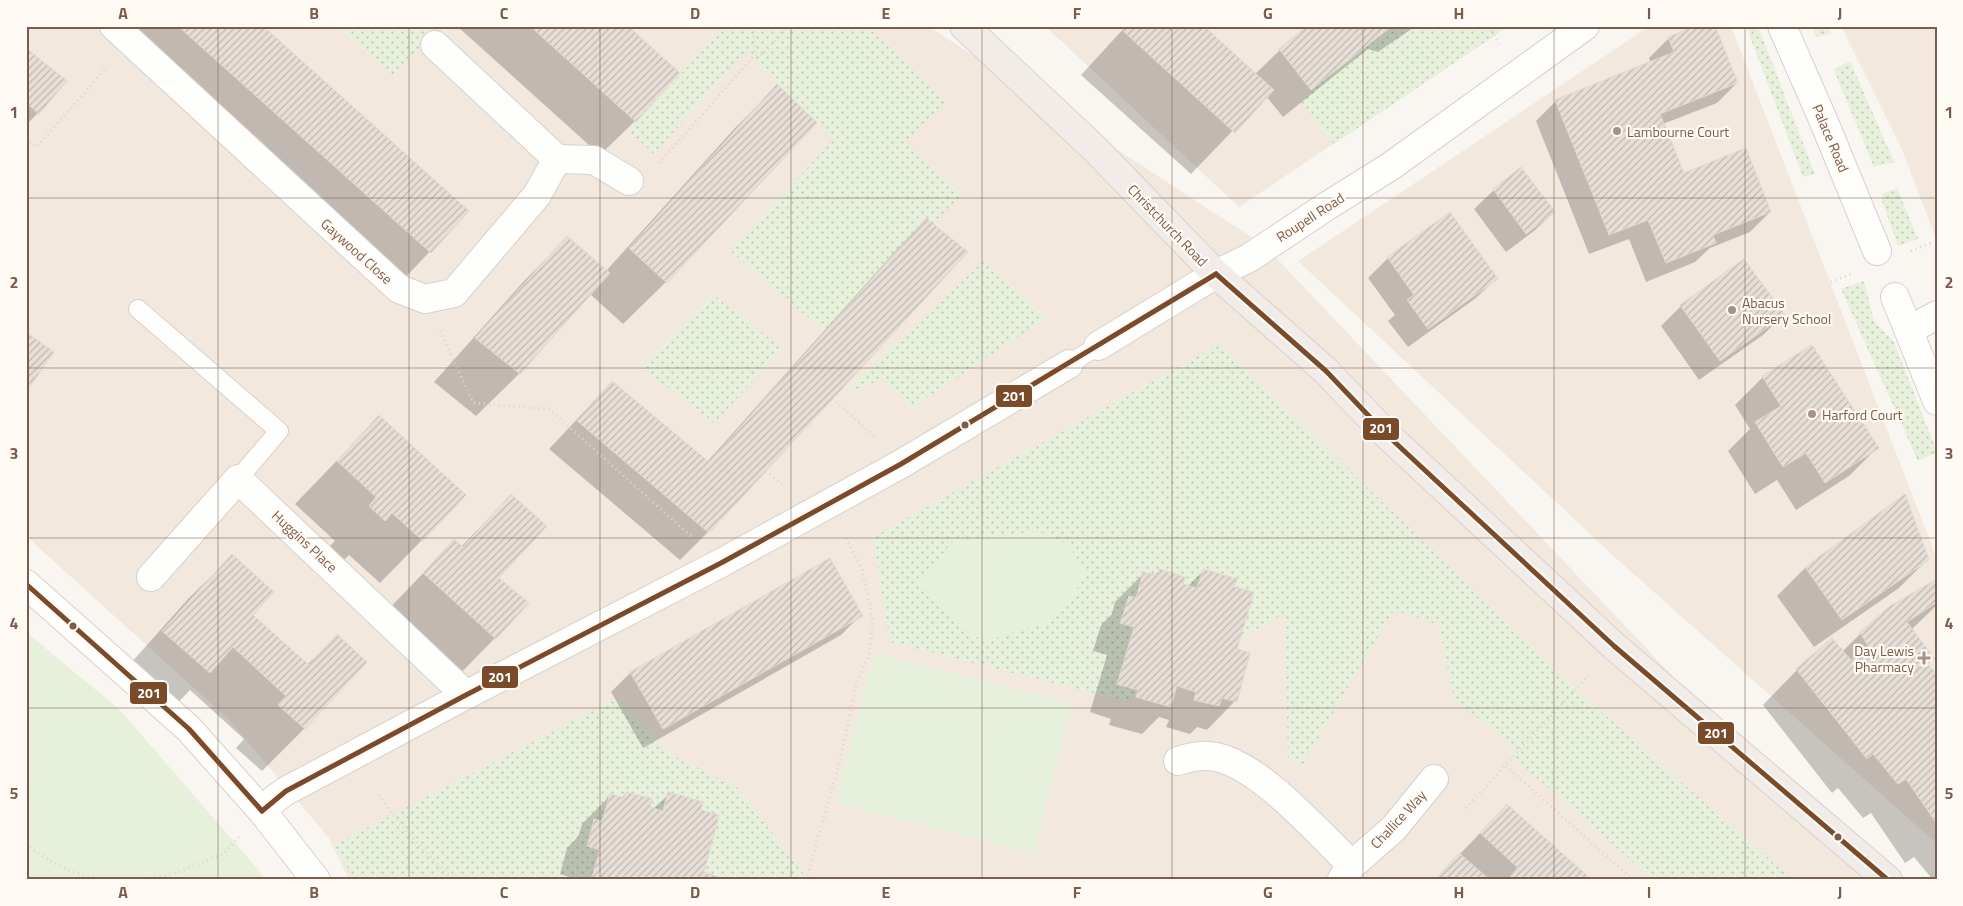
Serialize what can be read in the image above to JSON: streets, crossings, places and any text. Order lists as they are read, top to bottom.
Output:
{
  "streets": {
    "highway": ["Christchurch Road"],
    "street": [
      "Palace Road",
      "Roupell Road",
      "Gaywood Close",
      "Huggins Place",
      "Challice Way"
    ]
  },
  "crossings": [
    ["Roupell Road", "Christchurch Road"],
    ["Roupell Road", "Huggins Place"]
  ],
  "places": {
    "other": ["Lambourne Court", "Abacus Nursery School", "Harford Court"],
    "health": ["Day Lewis Pharmacy"]
  },
  "lines": ["transit line 201"],
  "grid": {
    "columns": [
      "A",
      "B",
      "C",
      "D",
      "E",
      "F",
      "G",
      "H",
      "I",
      "J"
    ],
    "rows": [
      "1",
      "2",
      "3",
      "4",
      "5"
    ]
  }
}
